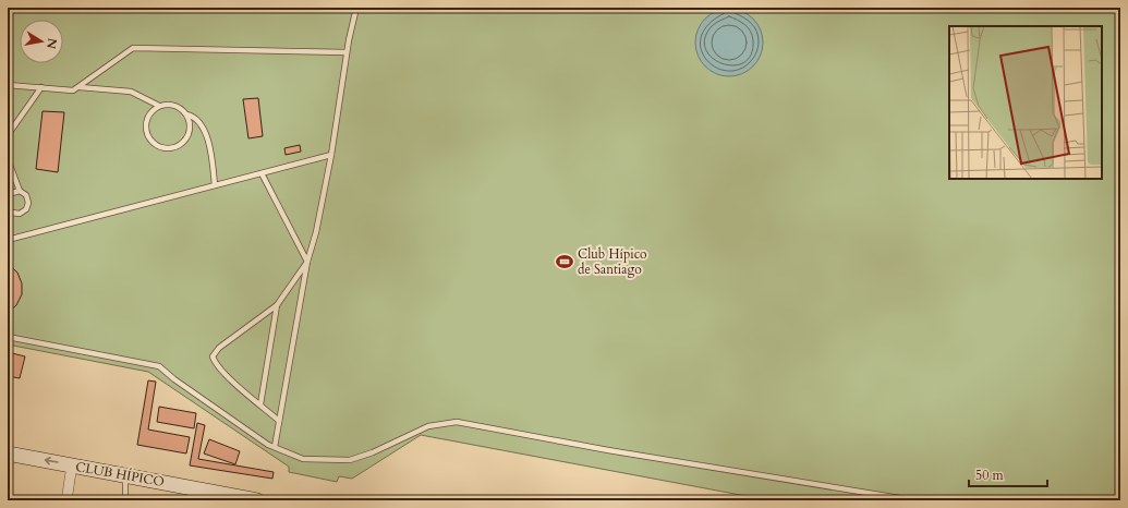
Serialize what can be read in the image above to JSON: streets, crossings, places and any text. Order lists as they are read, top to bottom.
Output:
{
  "streets": {
    "main road": ["CLUB HÍPICO"]
  },
  "places": {
    "sports": ["Club Hípico de Santiago"]
  },
  "scale_bar": "50 m",
  "north": "right"
}
